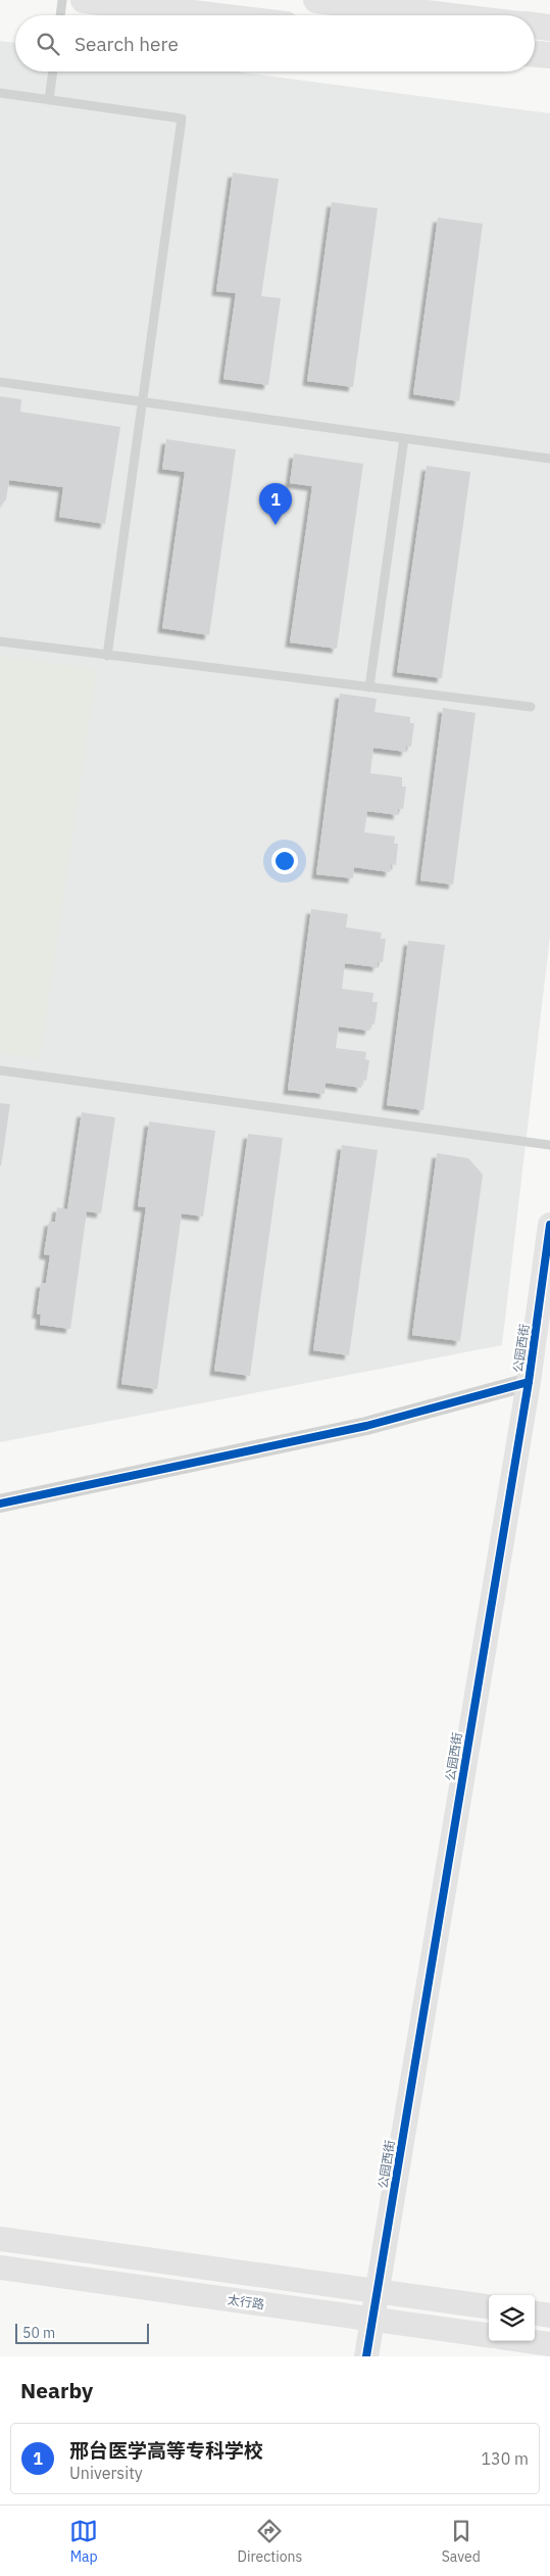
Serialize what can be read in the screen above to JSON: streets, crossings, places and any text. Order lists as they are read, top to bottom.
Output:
{
  "streets": {
    "street": ["公园西街", "太行路"]
  },
  "crossings": [
    ["公园西街", "太行路"]
  ],
  "scale_bar": "50 m",
  "page": {
    "search": "Search here",
    "pins": "1",
    "scale": "50 m",
    "heading": "Nearby",
    "list": [
      {
        "mark": "1",
        "name": "邢台医学高等专科学校",
        "note": "University",
        "value": "130 m"
      }
    ],
    "nav": ["Map", "Directions", "Saved"]
  }
}
